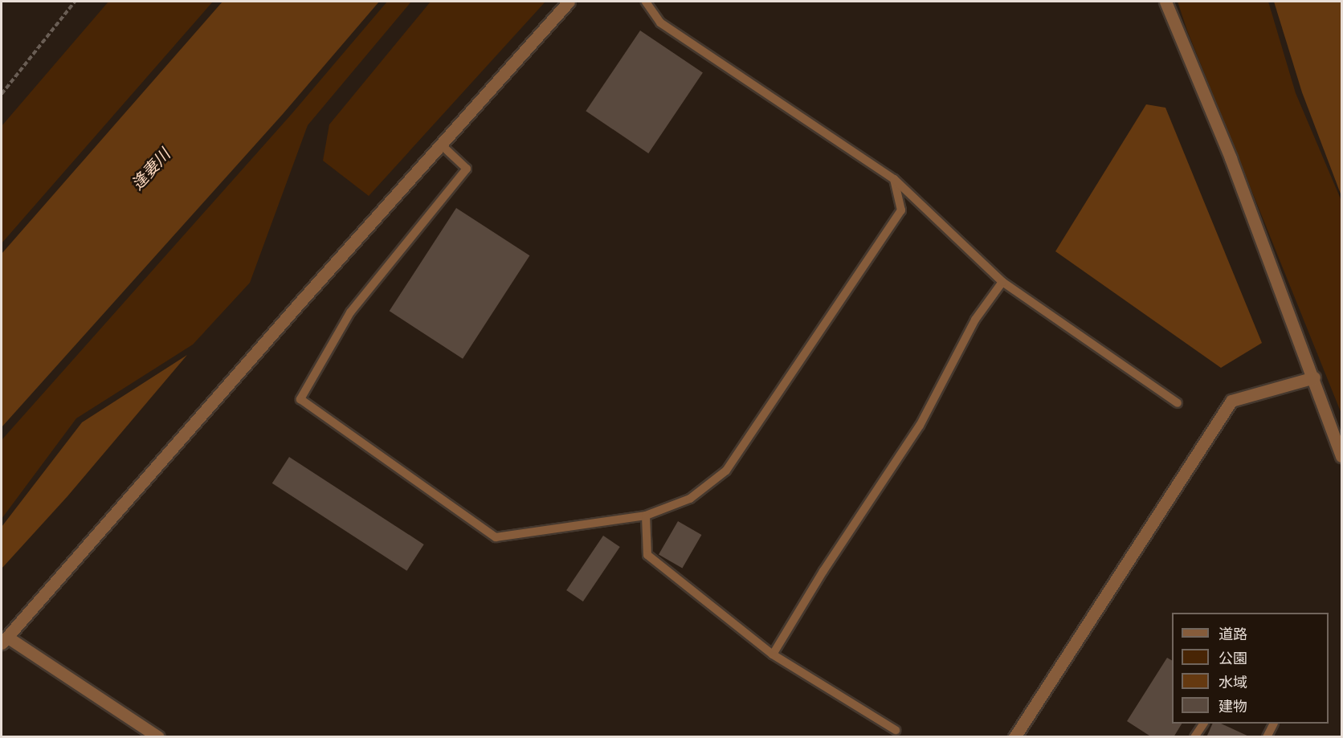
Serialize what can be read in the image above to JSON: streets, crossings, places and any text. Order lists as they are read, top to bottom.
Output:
{
  "water": ["逢妻川"],
  "legend": [
    "道路",
    "公園",
    "水域",
    "建物"
  ]
}
